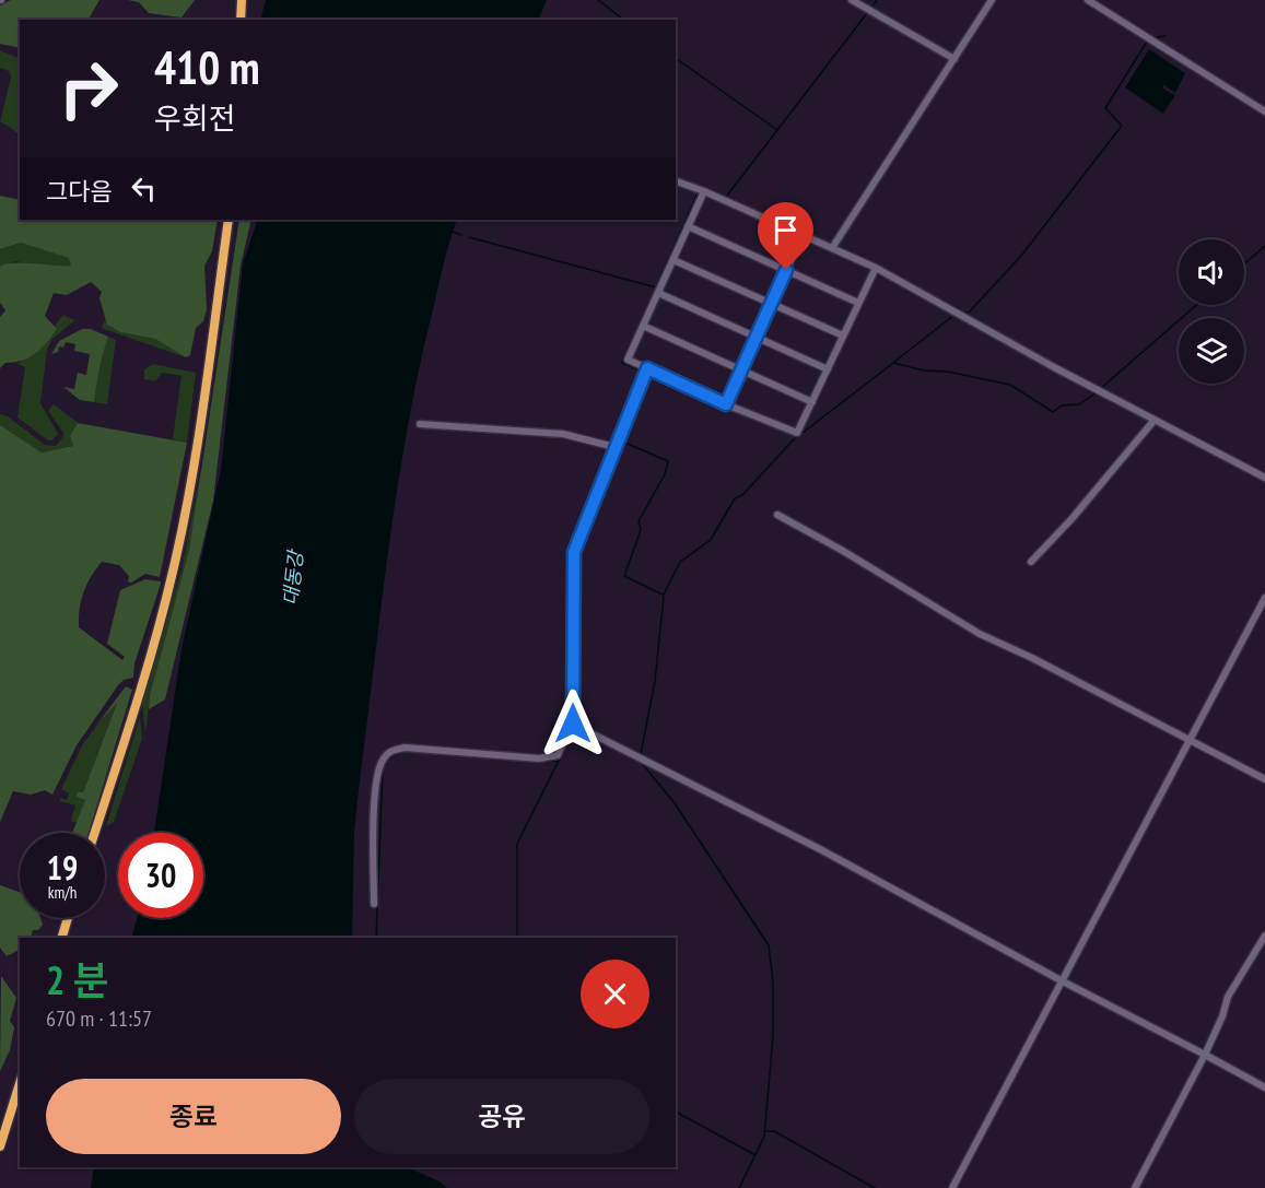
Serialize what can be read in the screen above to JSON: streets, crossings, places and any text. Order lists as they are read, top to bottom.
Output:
{
  "water": ["대동강"],
  "page": {
    "turn": ["410 m", "우회전"],
    "then": "그다음",
    "speed": "19 km/h",
    "limit": "30",
    "heading": ["2 분", "670 m · 11:57"],
    "buttons": ["종료", "공유"]
  }
}
